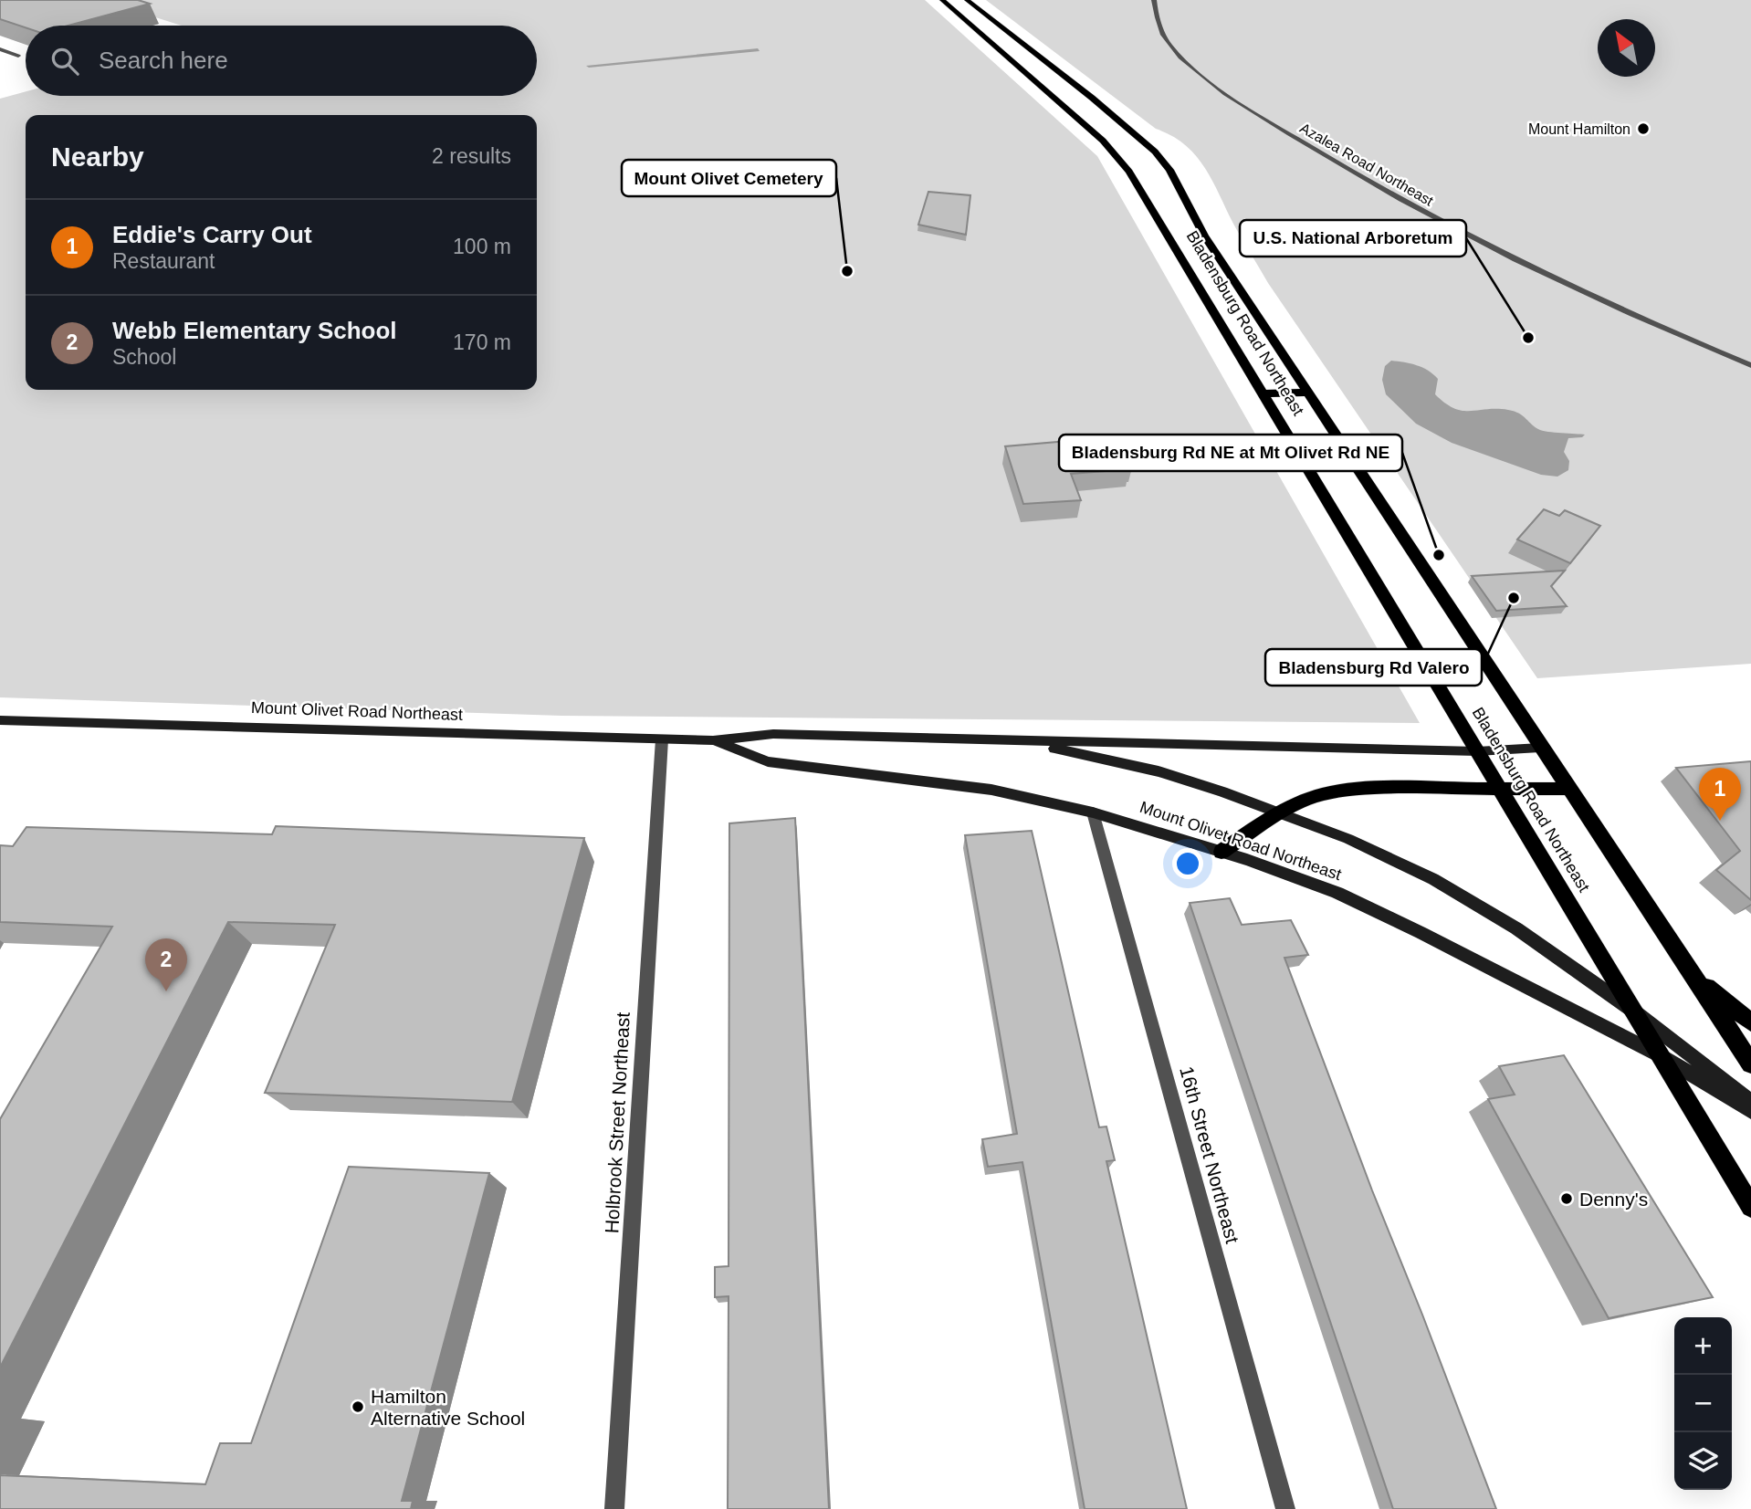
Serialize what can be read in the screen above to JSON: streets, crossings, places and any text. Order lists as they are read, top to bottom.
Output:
{
  "streets": {
    "main road": ["Bladensburg Road Northeast", "Mount Olivet Road Northeast"],
    "street": ["Azalea Road Northeast", "Holbrook Street Northeast", "16th Street Northeast"]
  },
  "crossings": [
    ["Bladensburg Road Northeast", "Mount Olivet Road Northeast"],
    ["Mount Olivet Road Northeast", "Holbrook Street Northeast"],
    ["Mount Olivet Road Northeast", "16th Street Northeast"]
  ],
  "places": [
    "Mount Hamilton",
    "Mount Olivet Cemetery",
    "U.S. National Arboretum",
    "Bladensburg Rd NE at Mt Olivet Rd NE",
    "Bladensburg Rd Valero",
    "Denny's",
    "Hamilton Alternative School"
  ],
  "north": "top left",
  "page": {
    "search": "Search here",
    "heading": ["Nearby", "2 results"],
    "list": [
      {
        "mark": "1",
        "name": "Eddie's Carry Out",
        "note": "Restaurant",
        "value": "100 m"
      },
      {
        "mark": "2",
        "name": "Webb Elementary School",
        "note": "School",
        "value": "170 m"
      }
    ],
    "pins": ["1", "2"],
    "map_buttons": ["+", "−"]
  }
}
